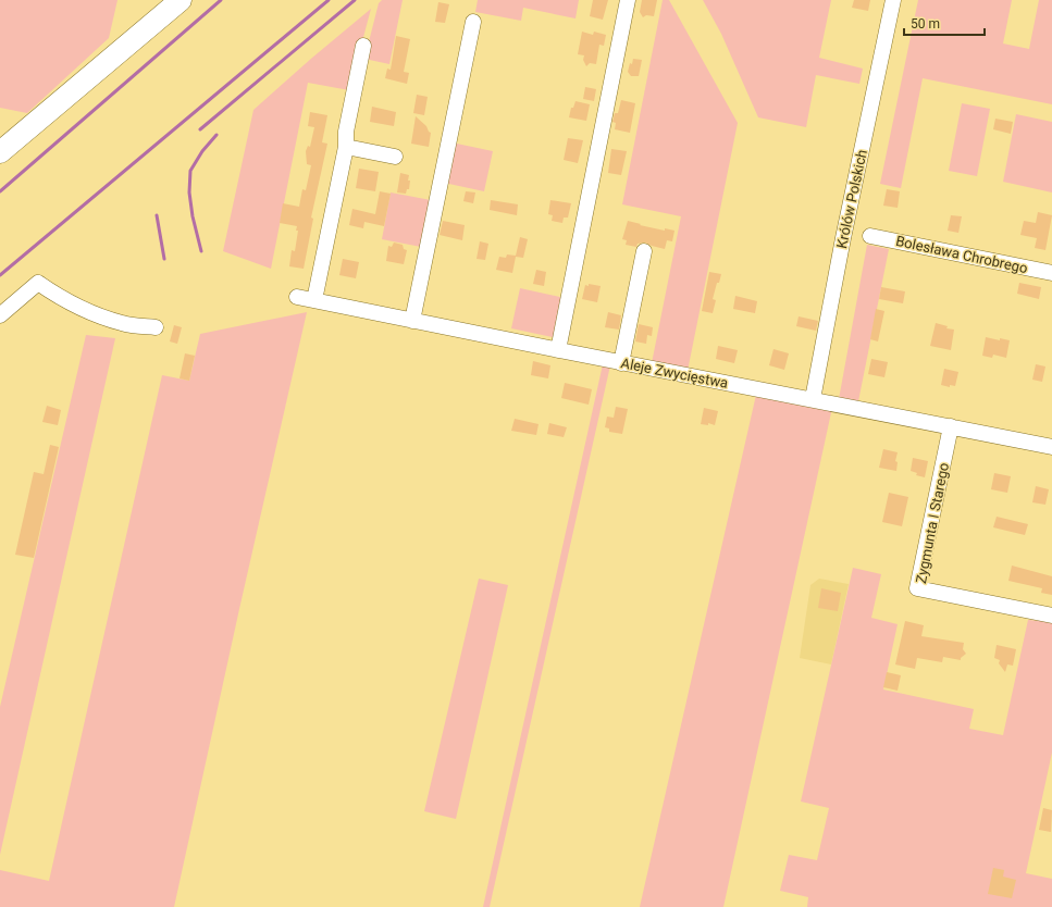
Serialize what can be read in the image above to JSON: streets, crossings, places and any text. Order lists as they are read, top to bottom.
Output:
{
  "streets": {
    "street": [
      "Królów Polskich",
      "Bolesława Chrobrego",
      "Aleje Zwycięstwa",
      "Zygmunta I Starego"
    ]
  },
  "crossings": [
    ["Królów Polskich", "Aleje Zwycięstwa"],
    ["Aleje Zwycięstwa", "Zygmunta I Starego"]
  ],
  "scale_bar": "50 m"
}
